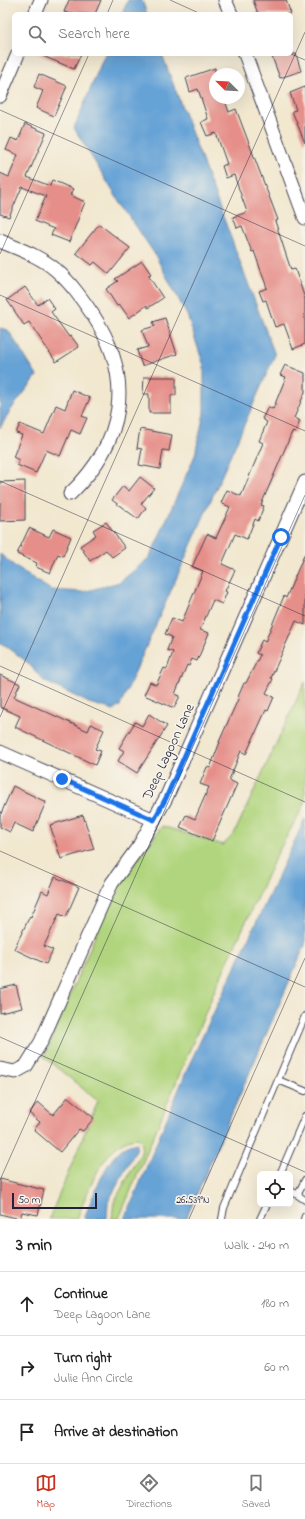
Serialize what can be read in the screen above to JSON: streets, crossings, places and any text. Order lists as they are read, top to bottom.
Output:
{
  "streets": {
    "street": ["Deep Lagoon Lane"]
  },
  "scale_bar": "50 m",
  "north": "top left",
  "page": {
    "search": "Search here",
    "scale": "50 m",
    "heading": ["3 min", "Walk · 240 m"],
    "list": [
      ["Continue", "Deep Lagoon Lane", "180 m"],
      ["Turn right", "Julie Ann Circle", "60 m"],
      "Arrive at destination"
    ],
    "nav": ["Map", "Directions", "Saved"]
  },
  "coordinates": ["26.539°N"]
}
